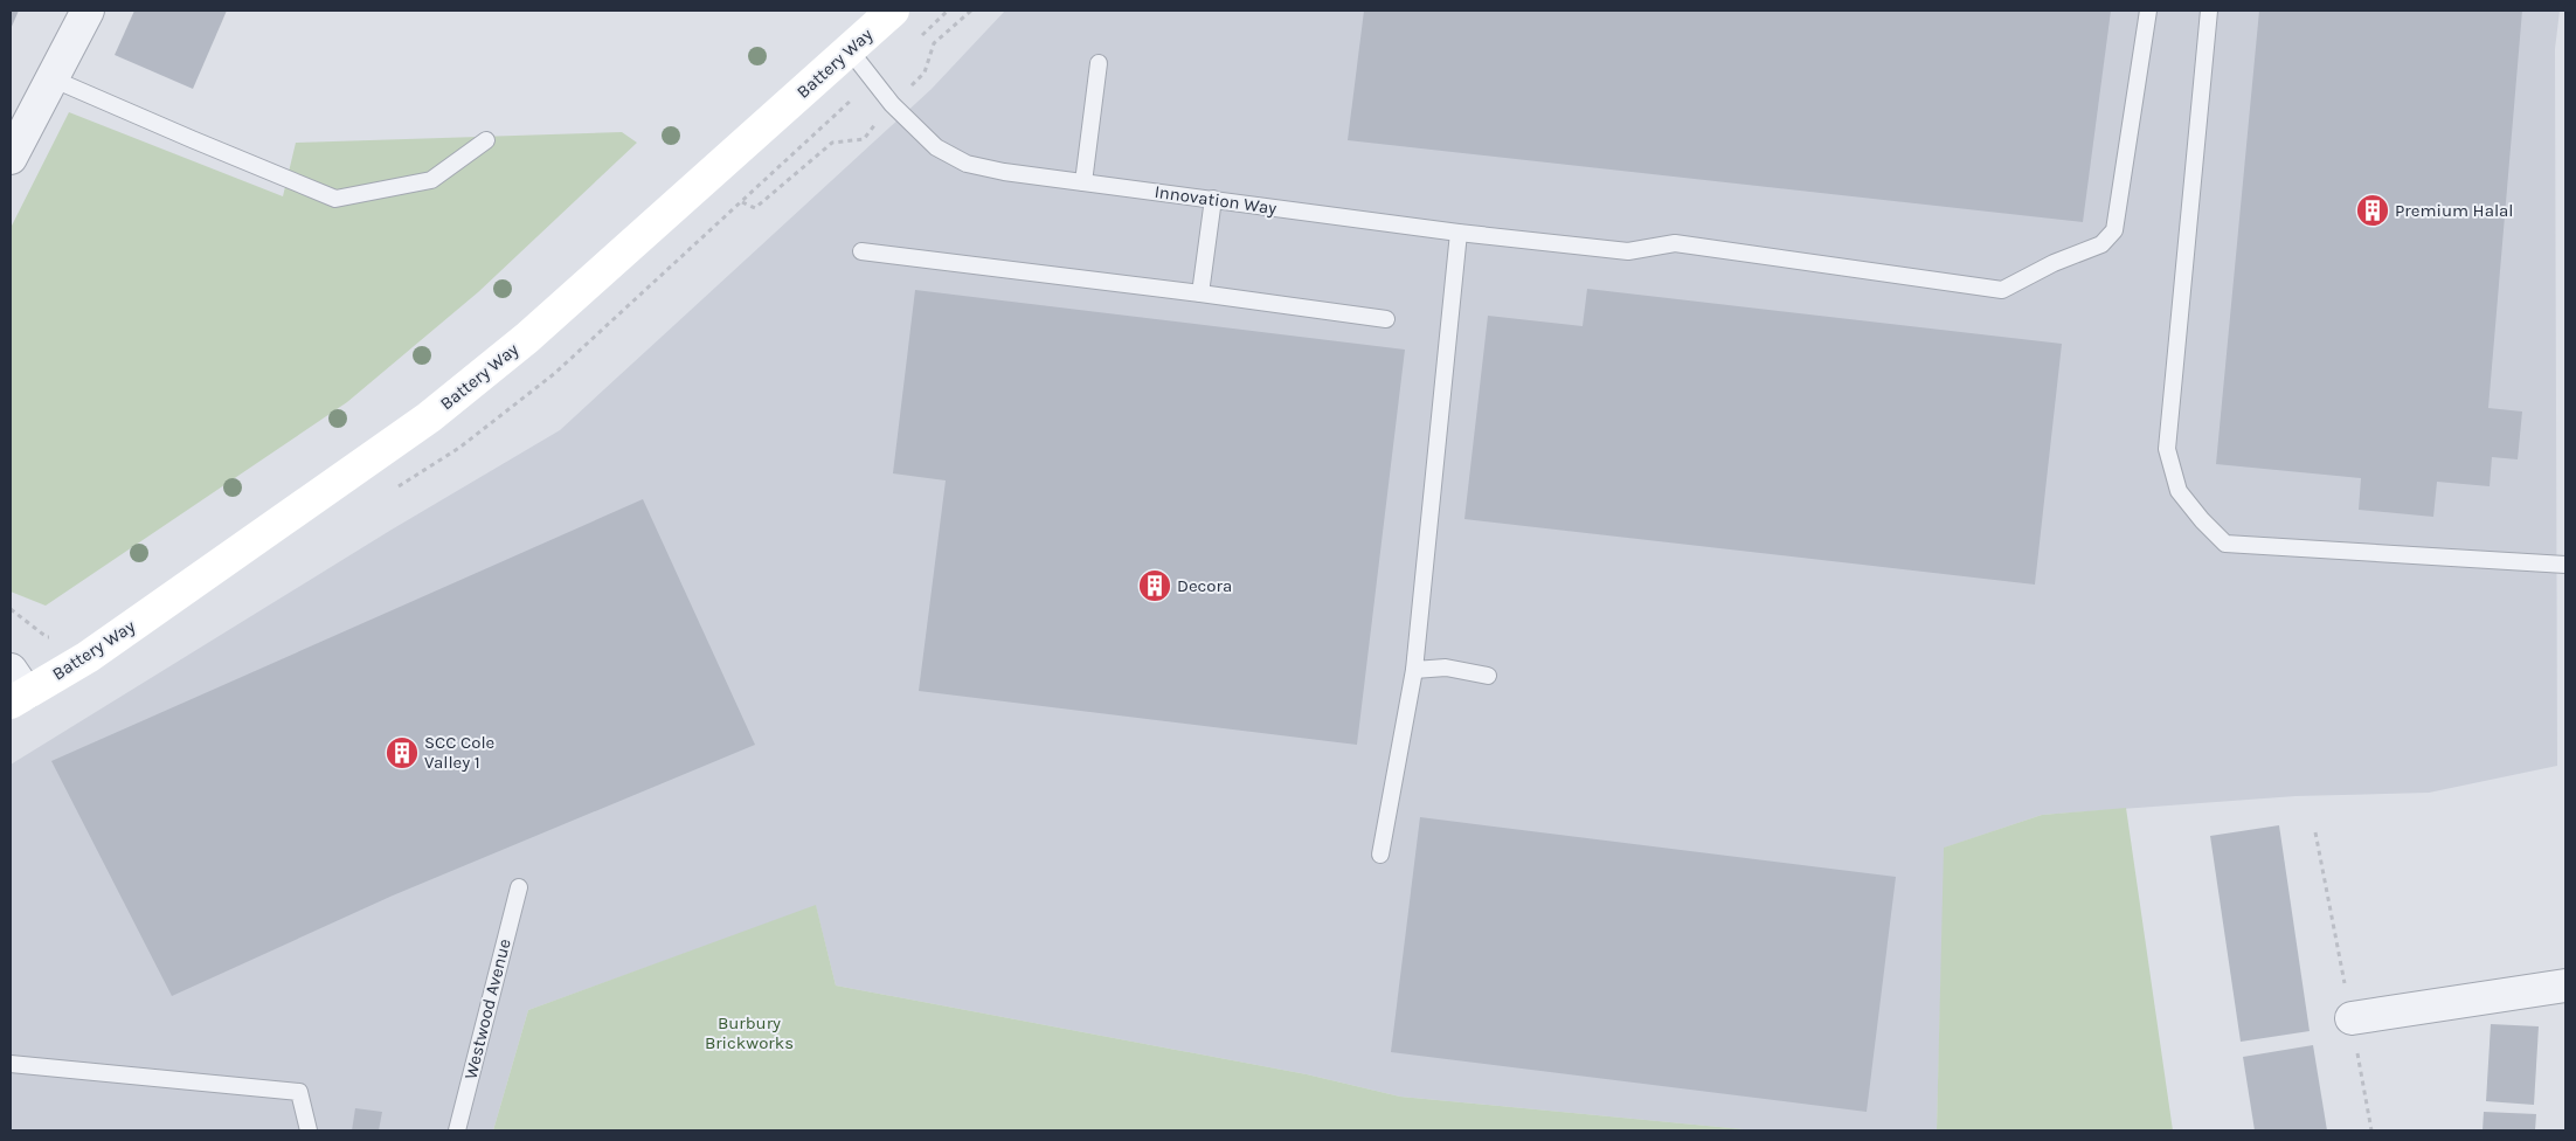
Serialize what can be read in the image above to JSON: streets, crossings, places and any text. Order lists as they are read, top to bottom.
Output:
{
  "streets": {
    "street": ["Battery Way"],
    "lane": ["Innovation Way", "Westwood Avenue"]
  },
  "crossings": [
    ["Battery Way", "Innovation Way"]
  ],
  "parks": ["Burbury Brickworks"],
  "places": {
    "building": ["Premium Halal", "Decora", "SCC Cole Valley 1"]
  }
}
